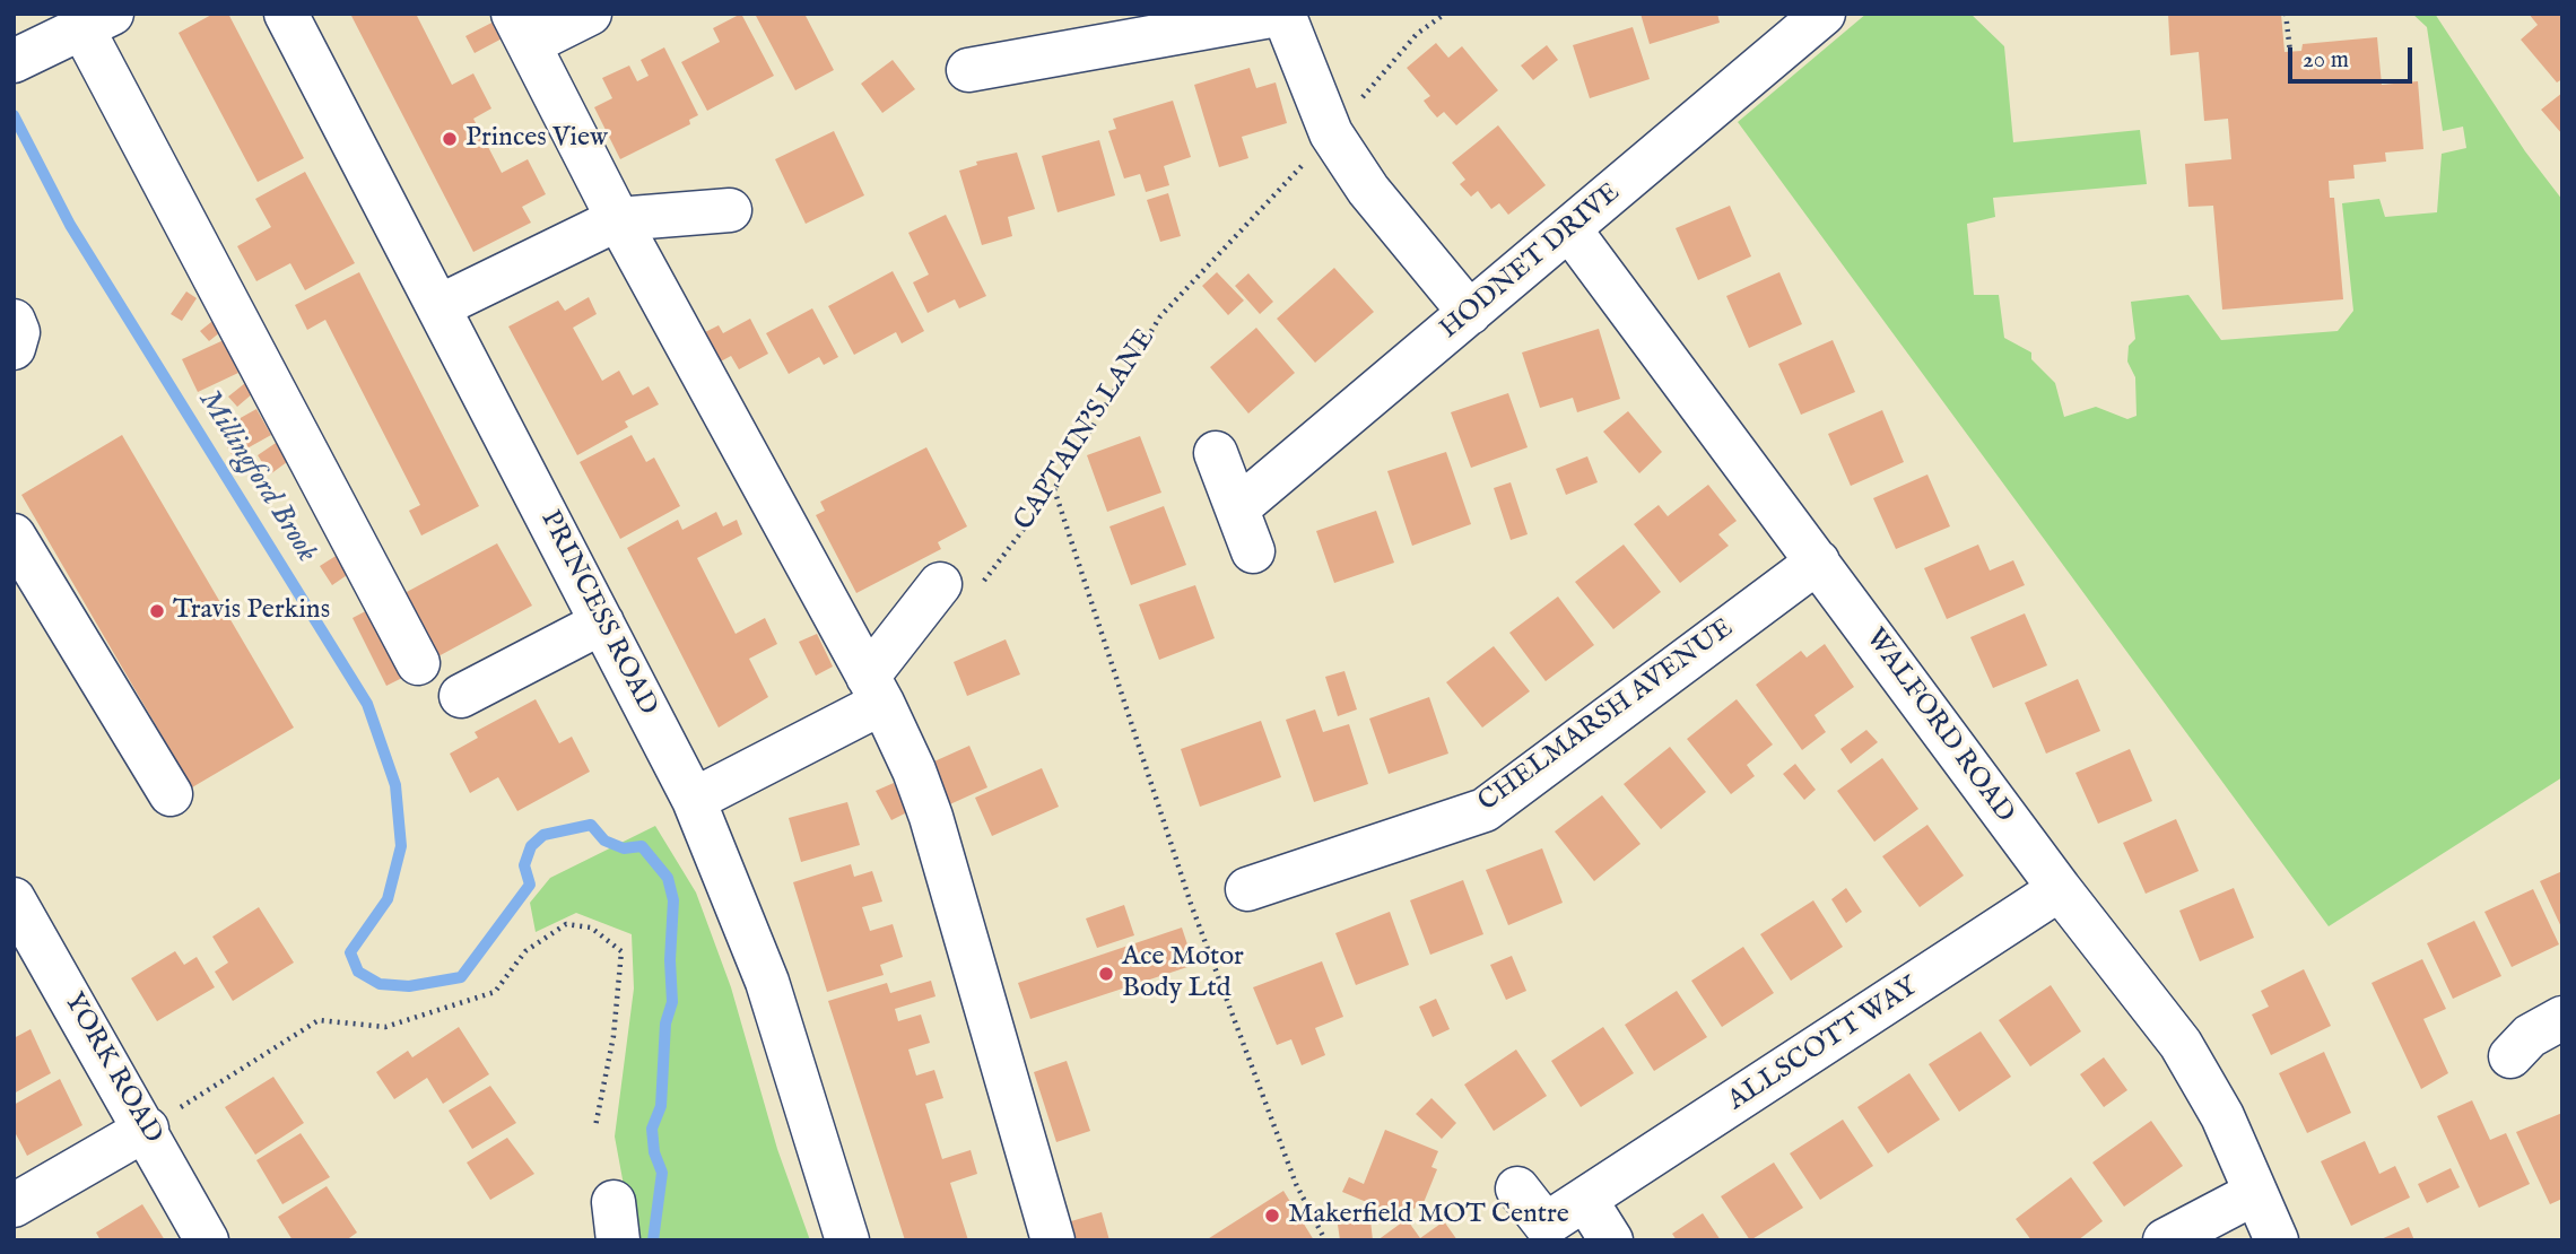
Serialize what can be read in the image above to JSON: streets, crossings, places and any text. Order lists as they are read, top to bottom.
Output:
{
  "streets": {
    "street": [
      "HODNET DRIVE",
      "PRINCESS ROAD",
      "CHELMARSH AVENUE",
      "WALFORD ROAD",
      "ALLSCOTT WAY",
      "YORK ROAD"
    ],
    "path": ["CAPTAIN'S LANE"]
  },
  "crossings": [
    ["HODNET DRIVE", "WALFORD ROAD"],
    ["CHELMARSH AVENUE", "WALFORD ROAD"],
    ["WALFORD ROAD", "ALLSCOTT WAY"]
  ],
  "water": ["Millingford Brook"],
  "places": [
    "Princes View",
    "Travis Perkins",
    "Ace Motor Body Ltd",
    "Makerfield MOT Centre"
  ],
  "scale_bar": "20 m"
}
